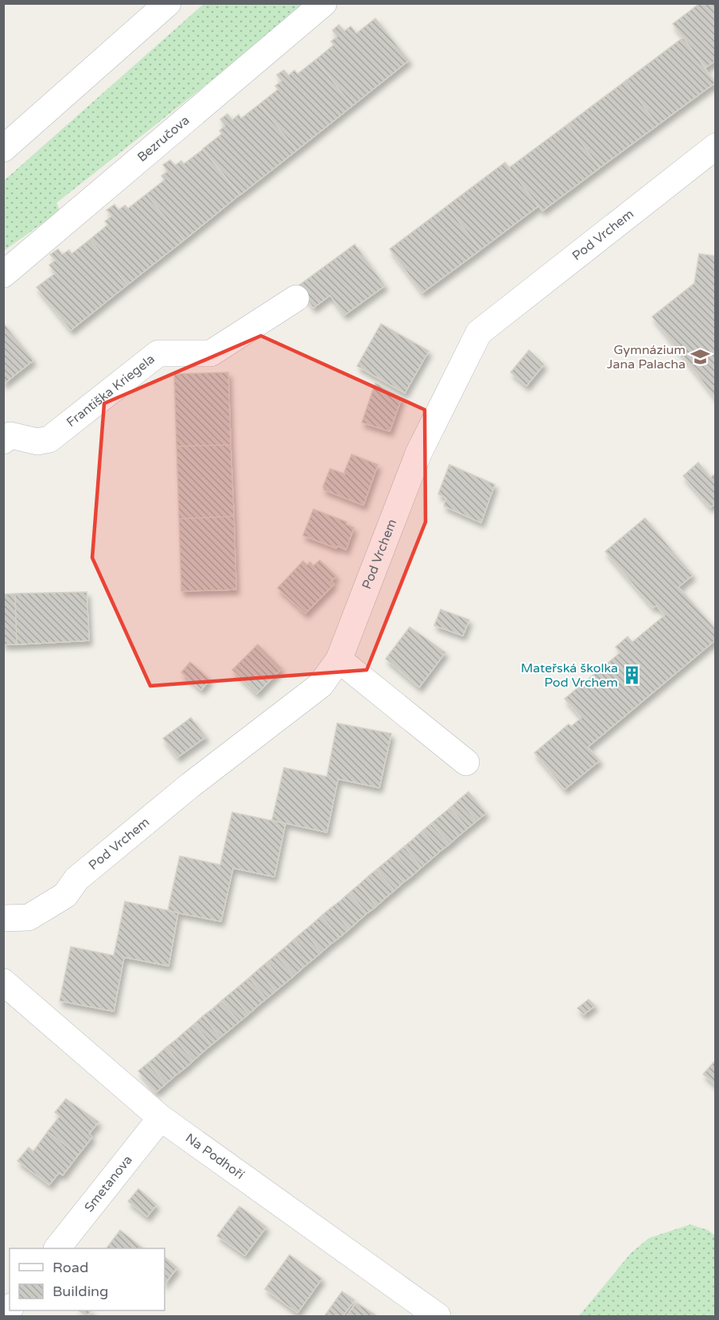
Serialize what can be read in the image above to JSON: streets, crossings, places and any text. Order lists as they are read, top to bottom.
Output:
{
  "streets": {
    "street": [
      "Bezručova",
      "Pod Vrchem",
      "Františka Kriegela",
      "Na Podhoří",
      "Smetanova"
    ]
  },
  "crossings": [
    ["Na Podhoří", "Smetanova"]
  ],
  "places": {
    "school or university": ["Gymnázium Jana Palacha"],
    "building": ["Mateřská školka Pod Vrchem"]
  },
  "legend": ["Road", "Building"]
}
